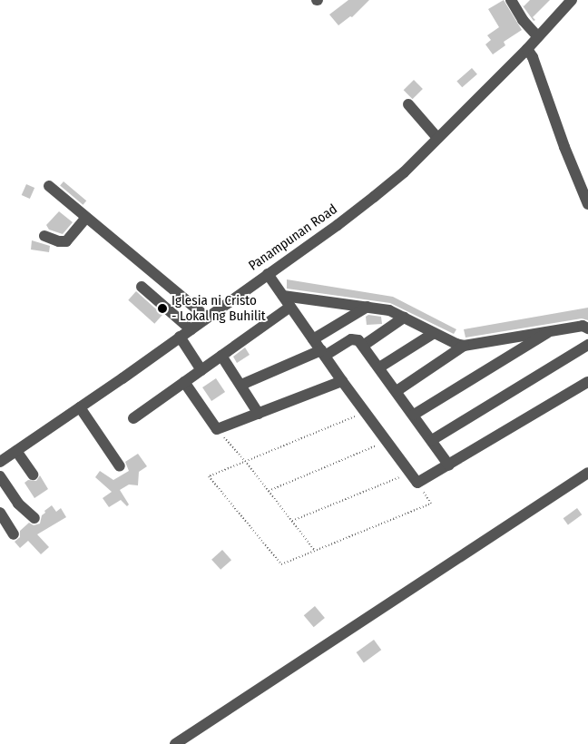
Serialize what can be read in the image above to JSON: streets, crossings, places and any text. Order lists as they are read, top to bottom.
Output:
{
  "streets": {
    "street": ["Panampunan Road"]
  },
  "places": ["Iglesia ni Cristo - Lokal ng Buhilit"]
}
